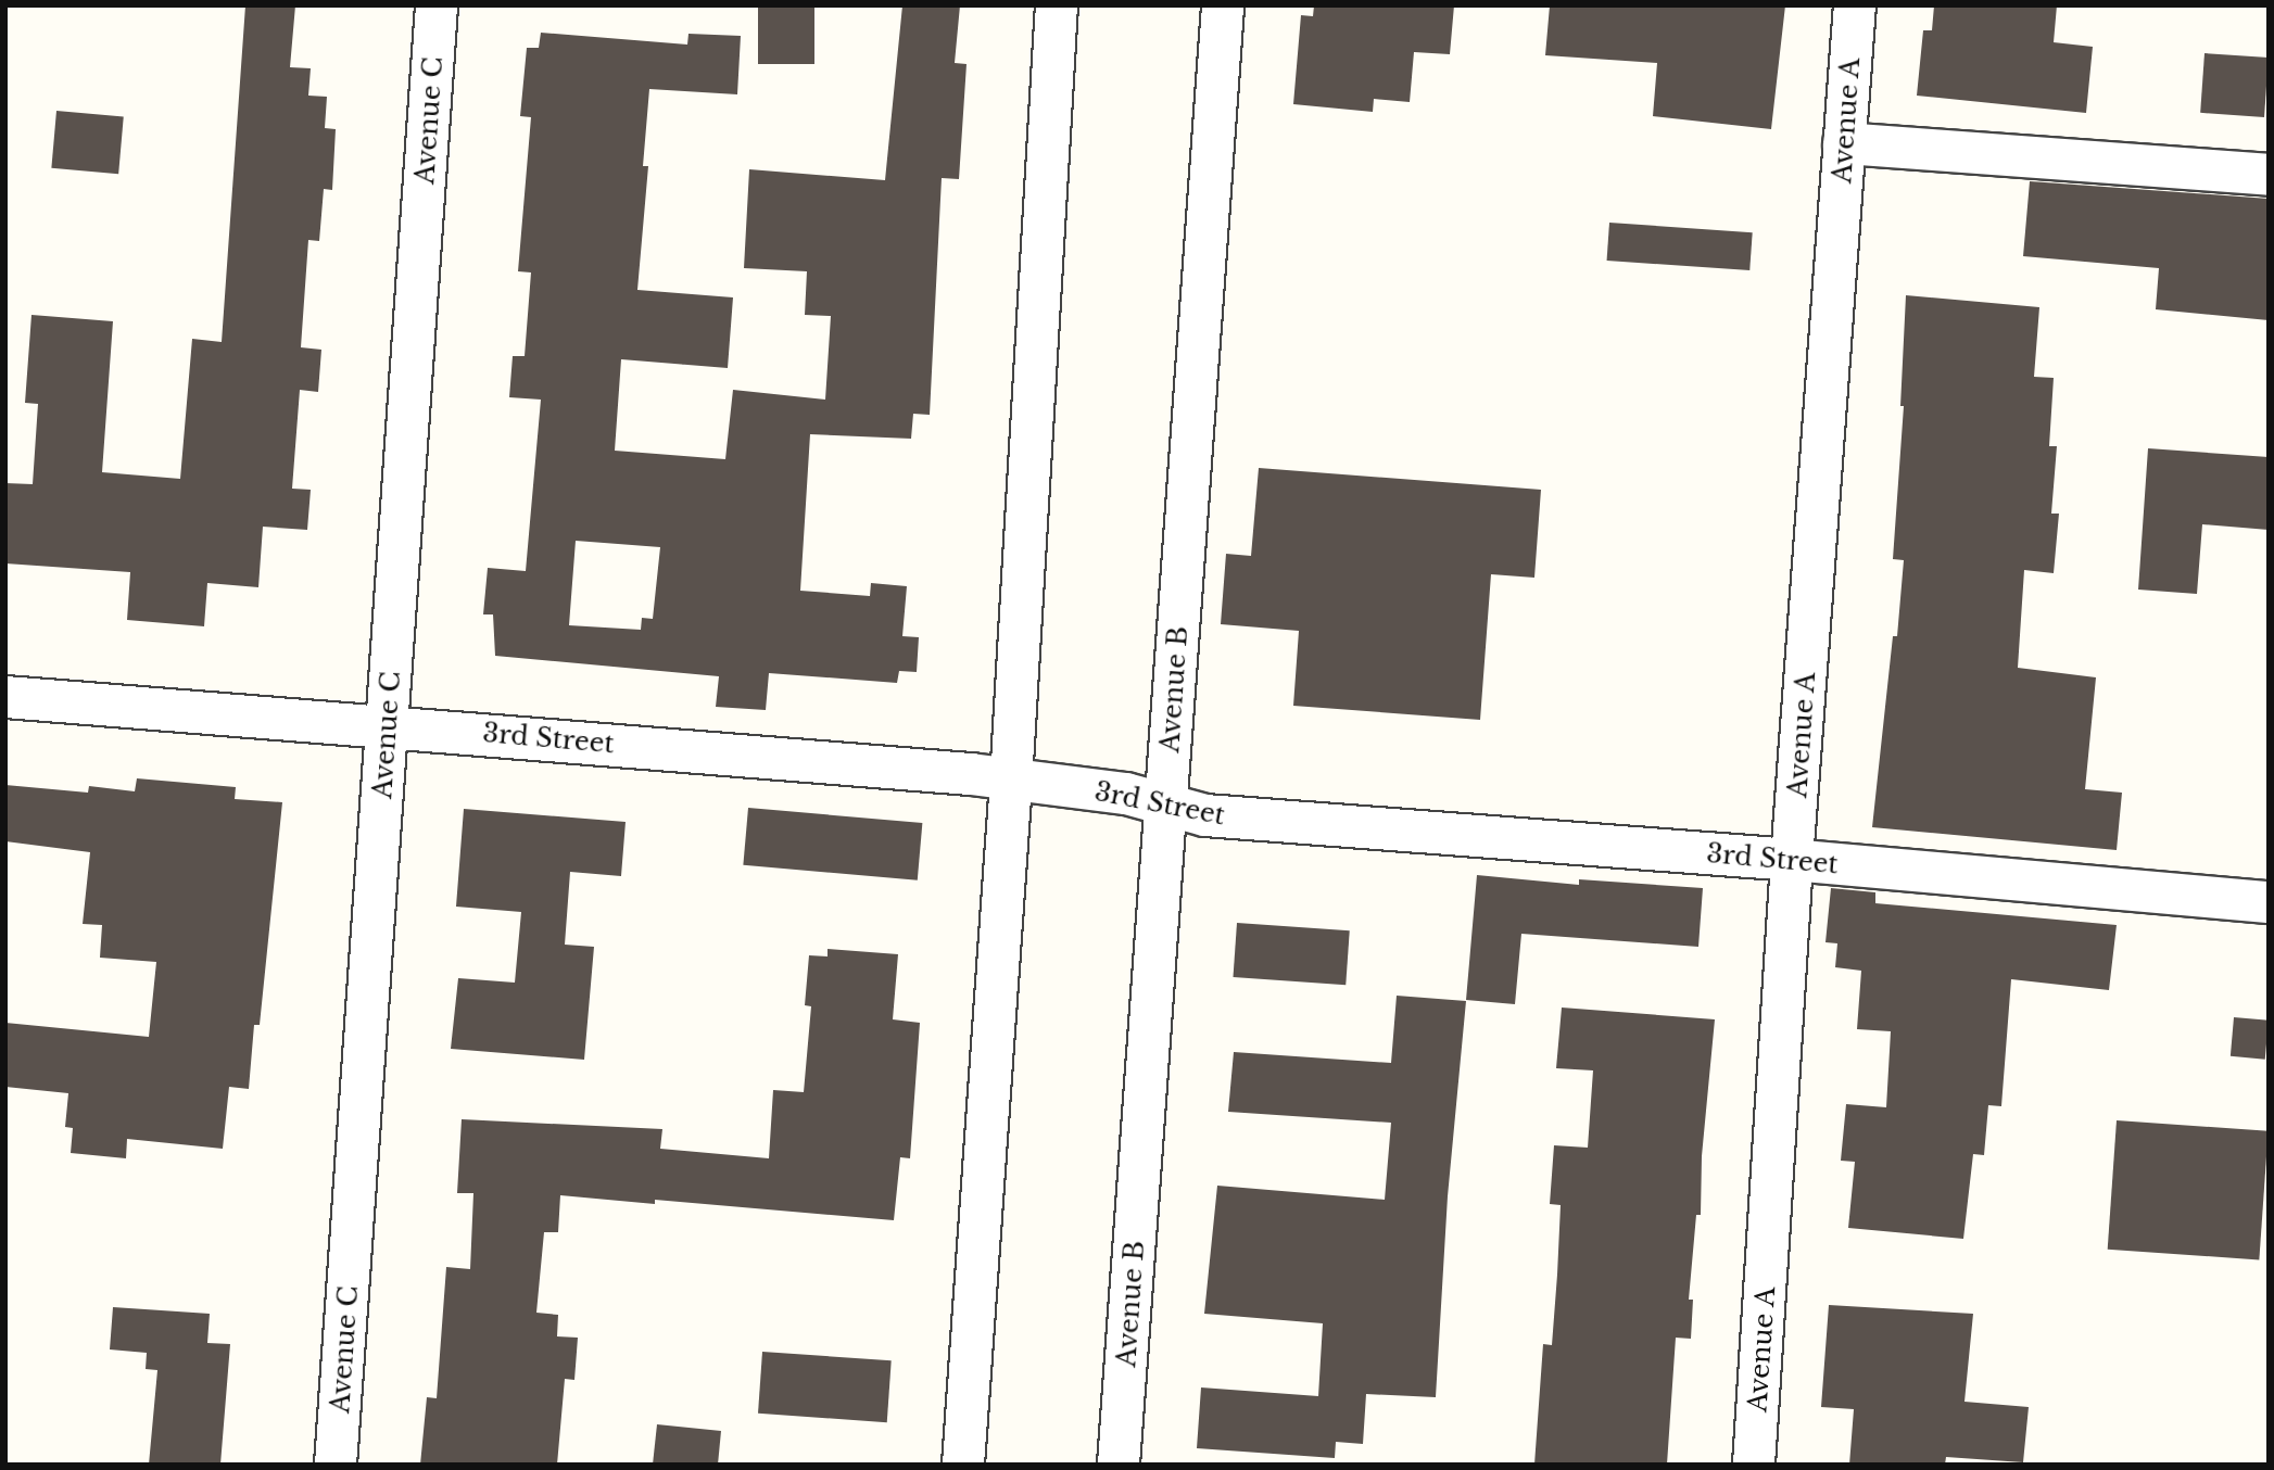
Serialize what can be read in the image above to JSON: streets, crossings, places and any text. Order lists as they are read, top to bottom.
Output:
{
  "streets": {
    "street": [
      "Avenue C",
      "Avenue A",
      "Avenue B",
      "3rd Street"
    ]
  },
  "crossings": [
    ["Avenue C", "3rd Street"],
    ["Avenue A", "3rd Street"],
    ["Avenue B", "3rd Street"]
  ]
}
